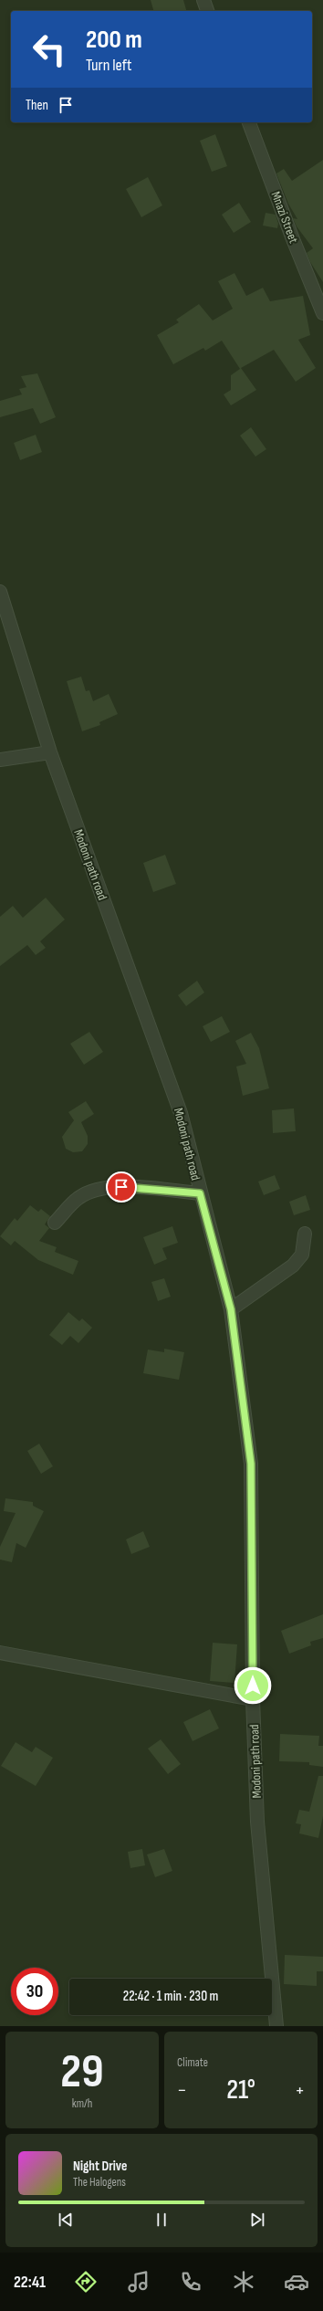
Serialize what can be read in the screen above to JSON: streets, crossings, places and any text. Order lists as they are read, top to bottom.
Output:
{
  "streets": {
    "street": ["Mnazi Street", "Modoni path road"]
  },
  "page": {
    "turn": ["200 m", "Turn left"],
    "then": "Then",
    "limit": "30",
    "trip": "22:42 · 1 min · 230 m",
    "tile": [
      ["29", "km/h"],
      "Climate"
    ],
    "heat": ["−", "21°", "+"],
    "song": ["Night Drive", "The Halogens"],
    "tabs": "22:41"
  }
}
